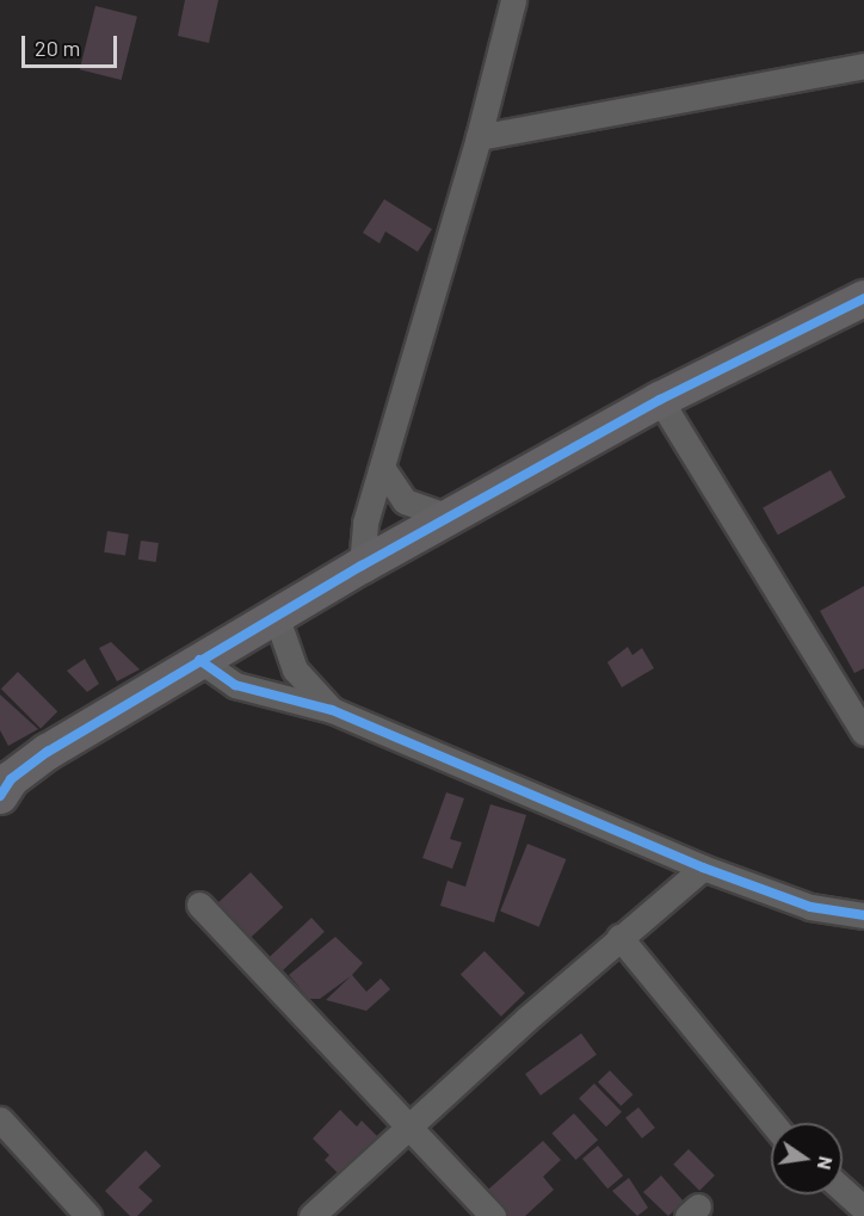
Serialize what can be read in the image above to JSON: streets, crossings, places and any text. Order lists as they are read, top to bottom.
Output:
{
  "scale_bar": "20 m",
  "north": "right"
}
